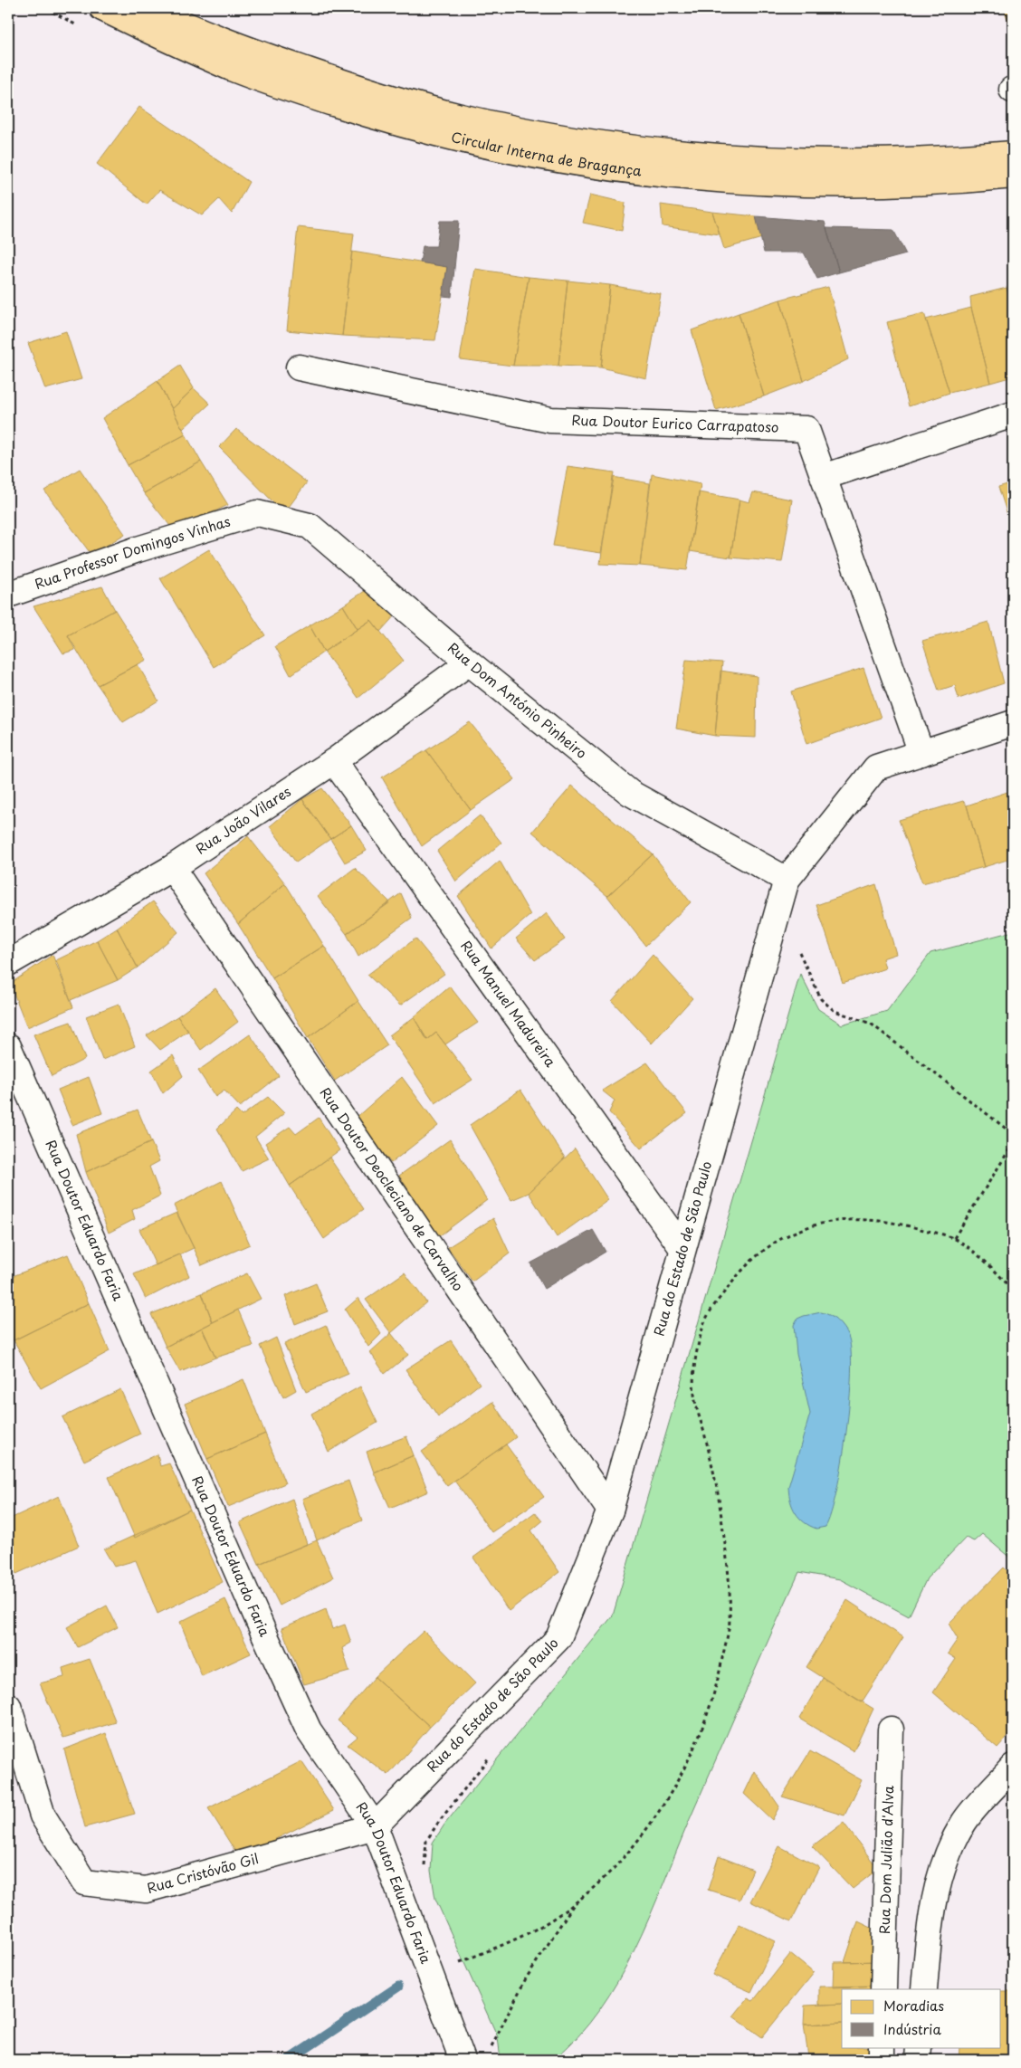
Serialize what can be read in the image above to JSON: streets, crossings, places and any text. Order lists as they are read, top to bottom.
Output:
{
  "streets": {
    "main road": ["Circular Interna de Bragança"],
    "street": [
      "Rua Doutor Eurico Carrapatoso",
      "Rua Professor Domingos Vinhas",
      "Rua Dom António Pinheiro",
      "Rua João Vilares",
      "Rua Manuel Madureira",
      "Rua Doutor Deocleciano de Carvalho",
      "Rua Doutor Eduardo Faria",
      "Rua do Estado de São Paulo",
      "Rua Dom Julião d'Alva",
      "Rua Cristóvão Gil"
    ]
  },
  "crossings": [
    ["Rua Professor Domingos Vinhas", "Rua Dom António Pinheiro"],
    ["Rua Dom António Pinheiro", "Rua João Vilares"],
    ["Rua Dom António Pinheiro", "Rua do Estado de São Paulo"],
    ["Rua João Vilares", "Rua Manuel Madureira"],
    ["Rua João Vilares", "Rua Doutor Deocleciano de Carvalho"],
    ["Rua Manuel Madureira", "Rua do Estado de São Paulo"],
    ["Rua Doutor Deocleciano de Carvalho", "Rua do Estado de São Paulo"],
    ["Rua Doutor Eduardo Faria", "Rua do Estado de São Paulo"],
    ["Rua Doutor Eduardo Faria", "Rua Cristóvão Gil"],
    ["Rua do Estado de São Paulo", "Rua Cristóvão Gil"]
  ],
  "legend": ["Moradias", "Indústria"]
}
